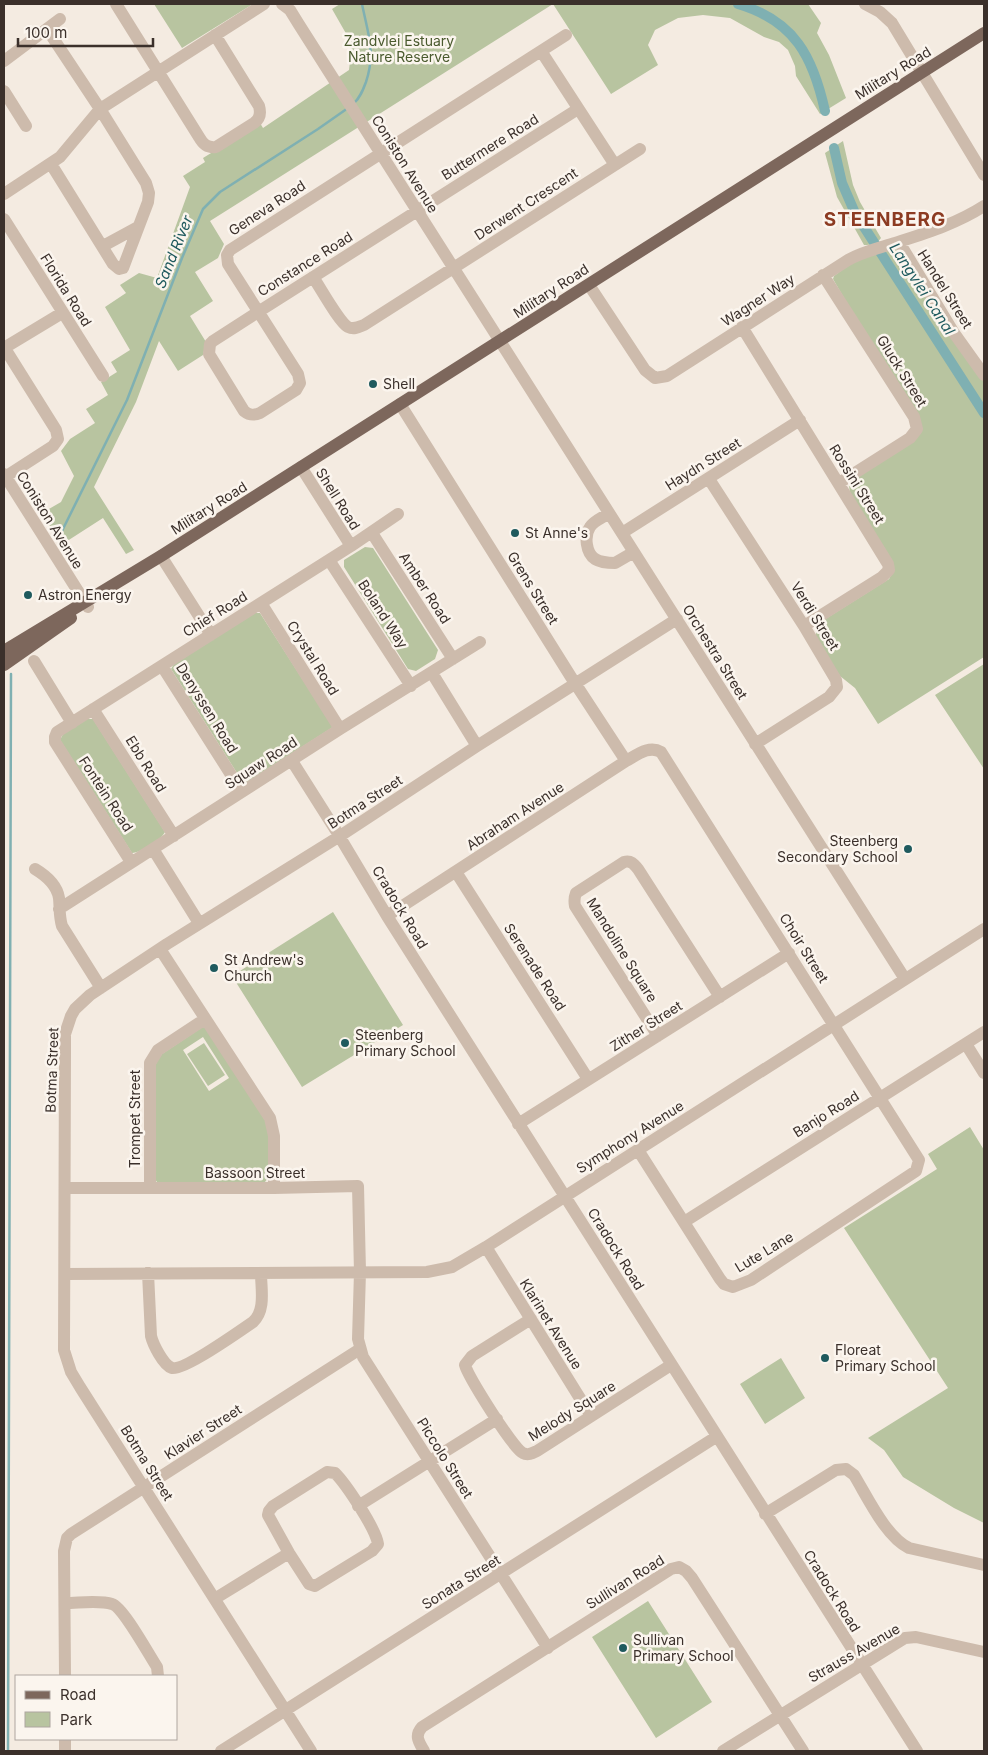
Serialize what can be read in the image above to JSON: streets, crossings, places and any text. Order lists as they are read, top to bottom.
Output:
{
  "streets": {
    "main road": ["Military Road"],
    "street": [
      "Buttermere Road",
      "Coniston Avenue",
      "Derwent Crescent",
      "Geneva Road",
      "Constance Road",
      "Handel Street",
      "Florida Road",
      "Wagner Way",
      "Gluck Street",
      "Haydn Street",
      "Rossini Street",
      "Shell Road",
      "Amber Road",
      "Grens Street",
      "Chief Road",
      "Boland Way",
      "Verdi Street",
      "Orchestra Street",
      "Crystal Road",
      "Denyssen Road",
      "Squaw Road",
      "Ebb Road",
      "Fontein Road",
      "Botma Street",
      "Abraham Avenue",
      "Cradock Road",
      "Choir Street",
      "Mandoline Square",
      "Serenade Road",
      "Zither Street",
      "Banjo Road",
      "Trompet Street",
      "Symphony Avenue",
      "Bassoon Street",
      "Lute Lane",
      "Klarinet Avenue",
      "Melody Square",
      "Klavier Street",
      "Piccolo Street",
      "Sonata Street",
      "Sullivan Road",
      "Strauss Avenue"
    ]
  },
  "crossings": [
    ["Military Road", "Coniston Avenue"],
    ["Military Road", "Wagner Way"],
    ["Military Road", "Shell Road"],
    ["Military Road", "Grens Street"],
    ["Military Road", "Orchestra Street"],
    ["Buttermere Road", "Coniston Avenue"],
    ["Buttermere Road", "Constance Road"],
    ["Coniston Avenue", "Derwent Crescent"],
    ["Coniston Avenue", "Geneva Road"],
    ["Coniston Avenue", "Constance Road"],
    ["Coniston Avenue", "Orchestra Street"],
    ["Derwent Crescent", "Constance Road"],
    ["Geneva Road", "Constance Road"],
    ["Handel Street", "Wagner Way"],
    ["Wagner Way", "Gluck Street"],
    ["Wagner Way", "Rossini Street"],
    ["Gluck Street", "Rossini Street"],
    ["Haydn Street", "Rossini Street"],
    ["Haydn Street", "Verdi Street"],
    ["Haydn Street", "Orchestra Street"],
    ["Rossini Street", "Verdi Street"],
    ["Shell Road", "Chief Road"],
    ["Amber Road", "Chief Road"],
    ["Amber Road", "Squaw Road"],
    ["Grens Street", "Botma Street"],
    ["Grens Street", "Abraham Avenue"],
    ["Chief Road", "Boland Way"],
    ["Chief Road", "Crystal Road"],
    ["Chief Road", "Denyssen Road"],
    ["Chief Road", "Ebb Road"],
    ["Chief Road", "Fontein Road"],
    ["Boland Way", "Squaw Road"],
    ["Verdi Street", "Orchestra Street"],
    ["Orchestra Street", "Botma Street"],
    ["Orchestra Street", "Symphony Avenue"],
    ["Crystal Road", "Squaw Road"],
    ["Denyssen Road", "Squaw Road"],
    ["Squaw Road", "Ebb Road"],
    ["Squaw Road", "Fontein Road"],
    ["Squaw Road", "Cradock Road"],
    ["Botma Street", "Cradock Road"],
    ["Botma Street", "Symphony Avenue"],
    ["Botma Street", "Bassoon Street"],
    ["Botma Street", "Klavier Street"],
    ["Botma Street", "Sonata Street"],
    ["Abraham Avenue", "Cradock Road"],
    ["Abraham Avenue", "Choir Street"],
    ["Abraham Avenue", "Serenade Road"],
    ["Cradock Road", "Zither Street"],
    ["Cradock Road", "Symphony Avenue"],
    ["Cradock Road", "Melody Square"],
    ["Cradock Road", "Sonata Street"],
    ["Cradock Road", "Strauss Avenue"],
    ["Choir Street", "Zither Street"],
    ["Choir Street", "Banjo Road"],
    ["Choir Street", "Symphony Avenue"],
    ["Choir Street", "Lute Lane"],
    ["Mandoline Square", "Zither Street"],
    ["Serenade Road", "Zither Street"],
    ["Banjo Road", "Lute Lane"],
    ["Trompet Street", "Bassoon Street"],
    ["Symphony Avenue", "Bassoon Street"],
    ["Symphony Avenue", "Lute Lane"],
    ["Symphony Avenue", "Klarinet Avenue"],
    ["Symphony Avenue", "Piccolo Street"],
    ["Bassoon Street", "Piccolo Street"],
    ["Klarinet Avenue", "Melody Square"],
    ["Klavier Street", "Piccolo Street"],
    ["Piccolo Street", "Sonata Street"],
    ["Piccolo Street", "Sullivan Road"],
    ["Sullivan Road", "Strauss Avenue"]
  ],
  "districts": ["STEENBERG"],
  "water": ["Sand River", "Langvlei Canal"],
  "parks": ["Zandvlei Estuary Nature Reserve"],
  "places": [
    "Shell",
    "St Anne's",
    "Astron Energy",
    "Steenberg Secondary School",
    "St Andrew's Church",
    "Steenberg Primary School",
    "Floreat Primary School",
    "Sullivan Primary School"
  ],
  "legend": ["Road", "Park"],
  "scale_bar": "100 m"
}
